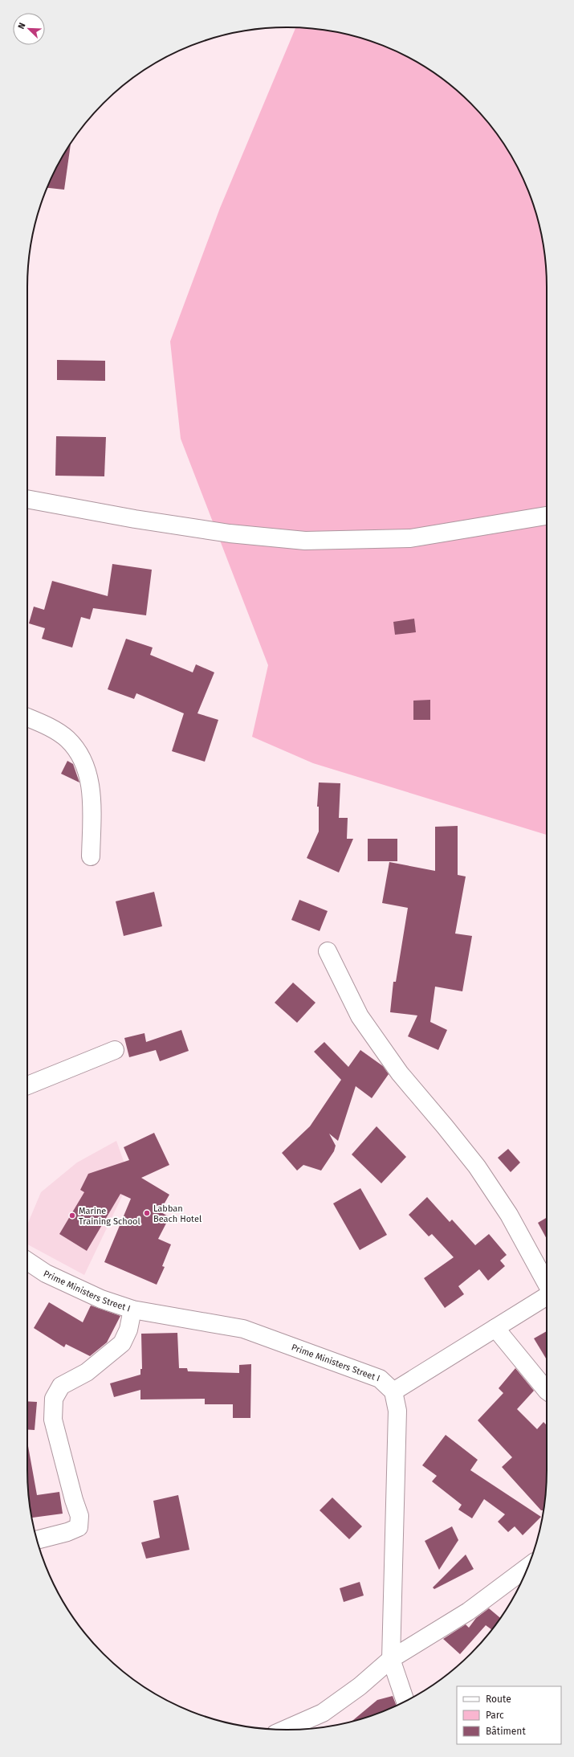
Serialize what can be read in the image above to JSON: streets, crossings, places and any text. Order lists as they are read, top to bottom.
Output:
{
  "streets": {
    "street": ["Prime Ministers Street I"]
  },
  "places": ["Labban Beach Hotel", "Marine Training School"],
  "legend": ["Route", "Parc", "Bâtiment"],
  "north": "top left"
}
